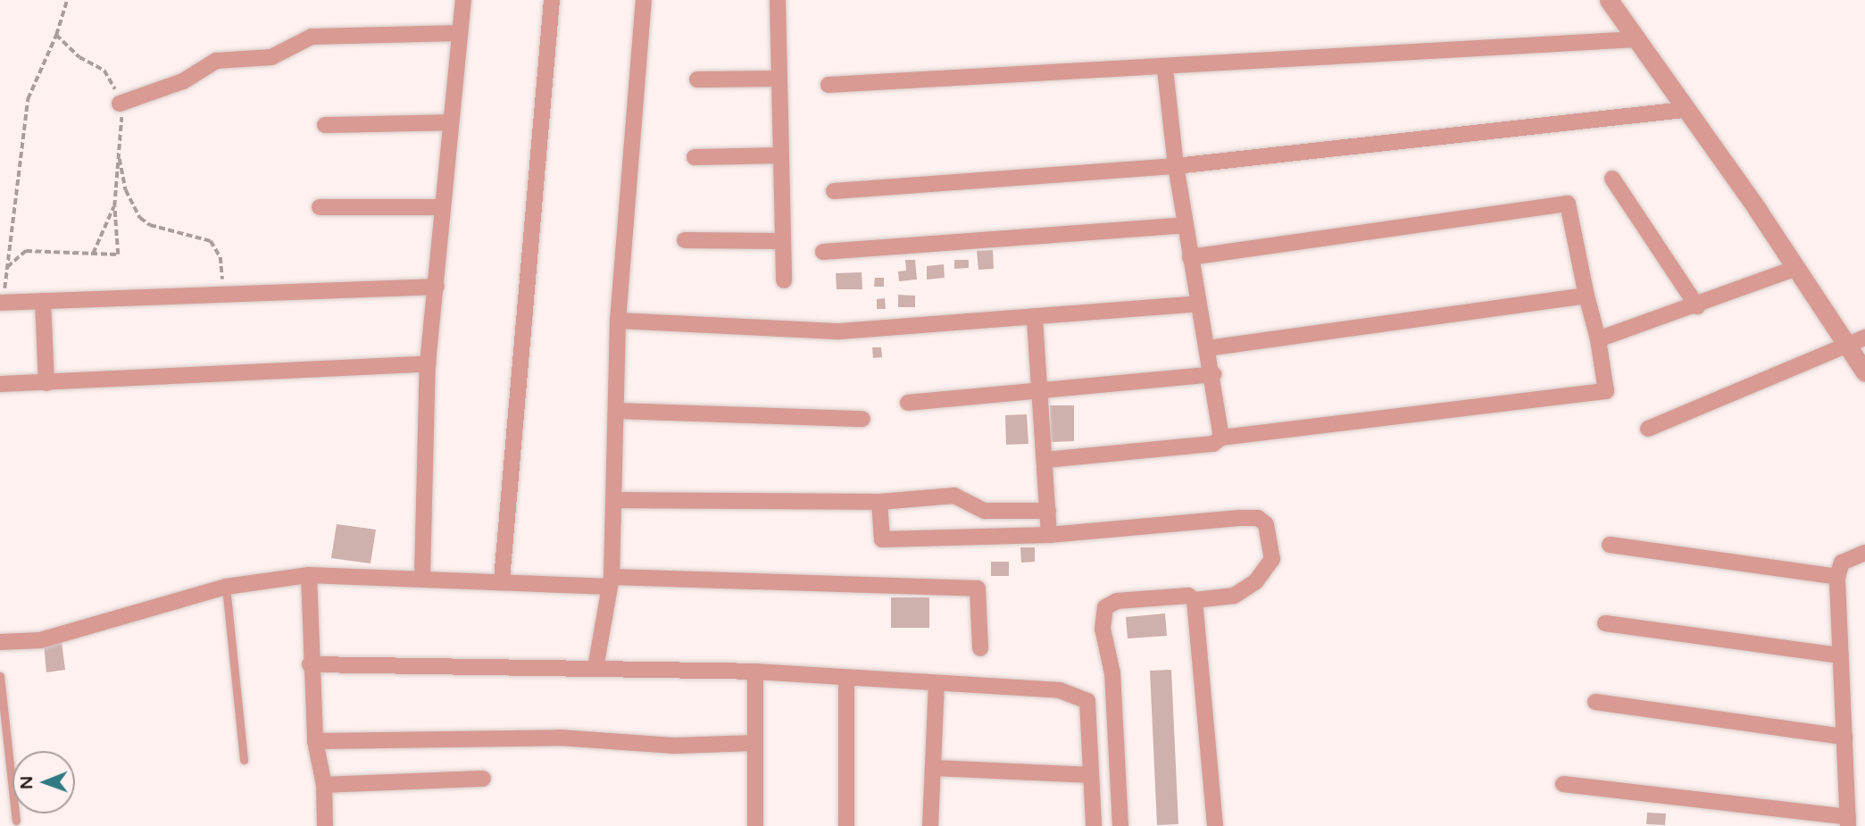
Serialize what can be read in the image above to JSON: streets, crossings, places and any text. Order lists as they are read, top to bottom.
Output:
{
  "north": "left"
}
